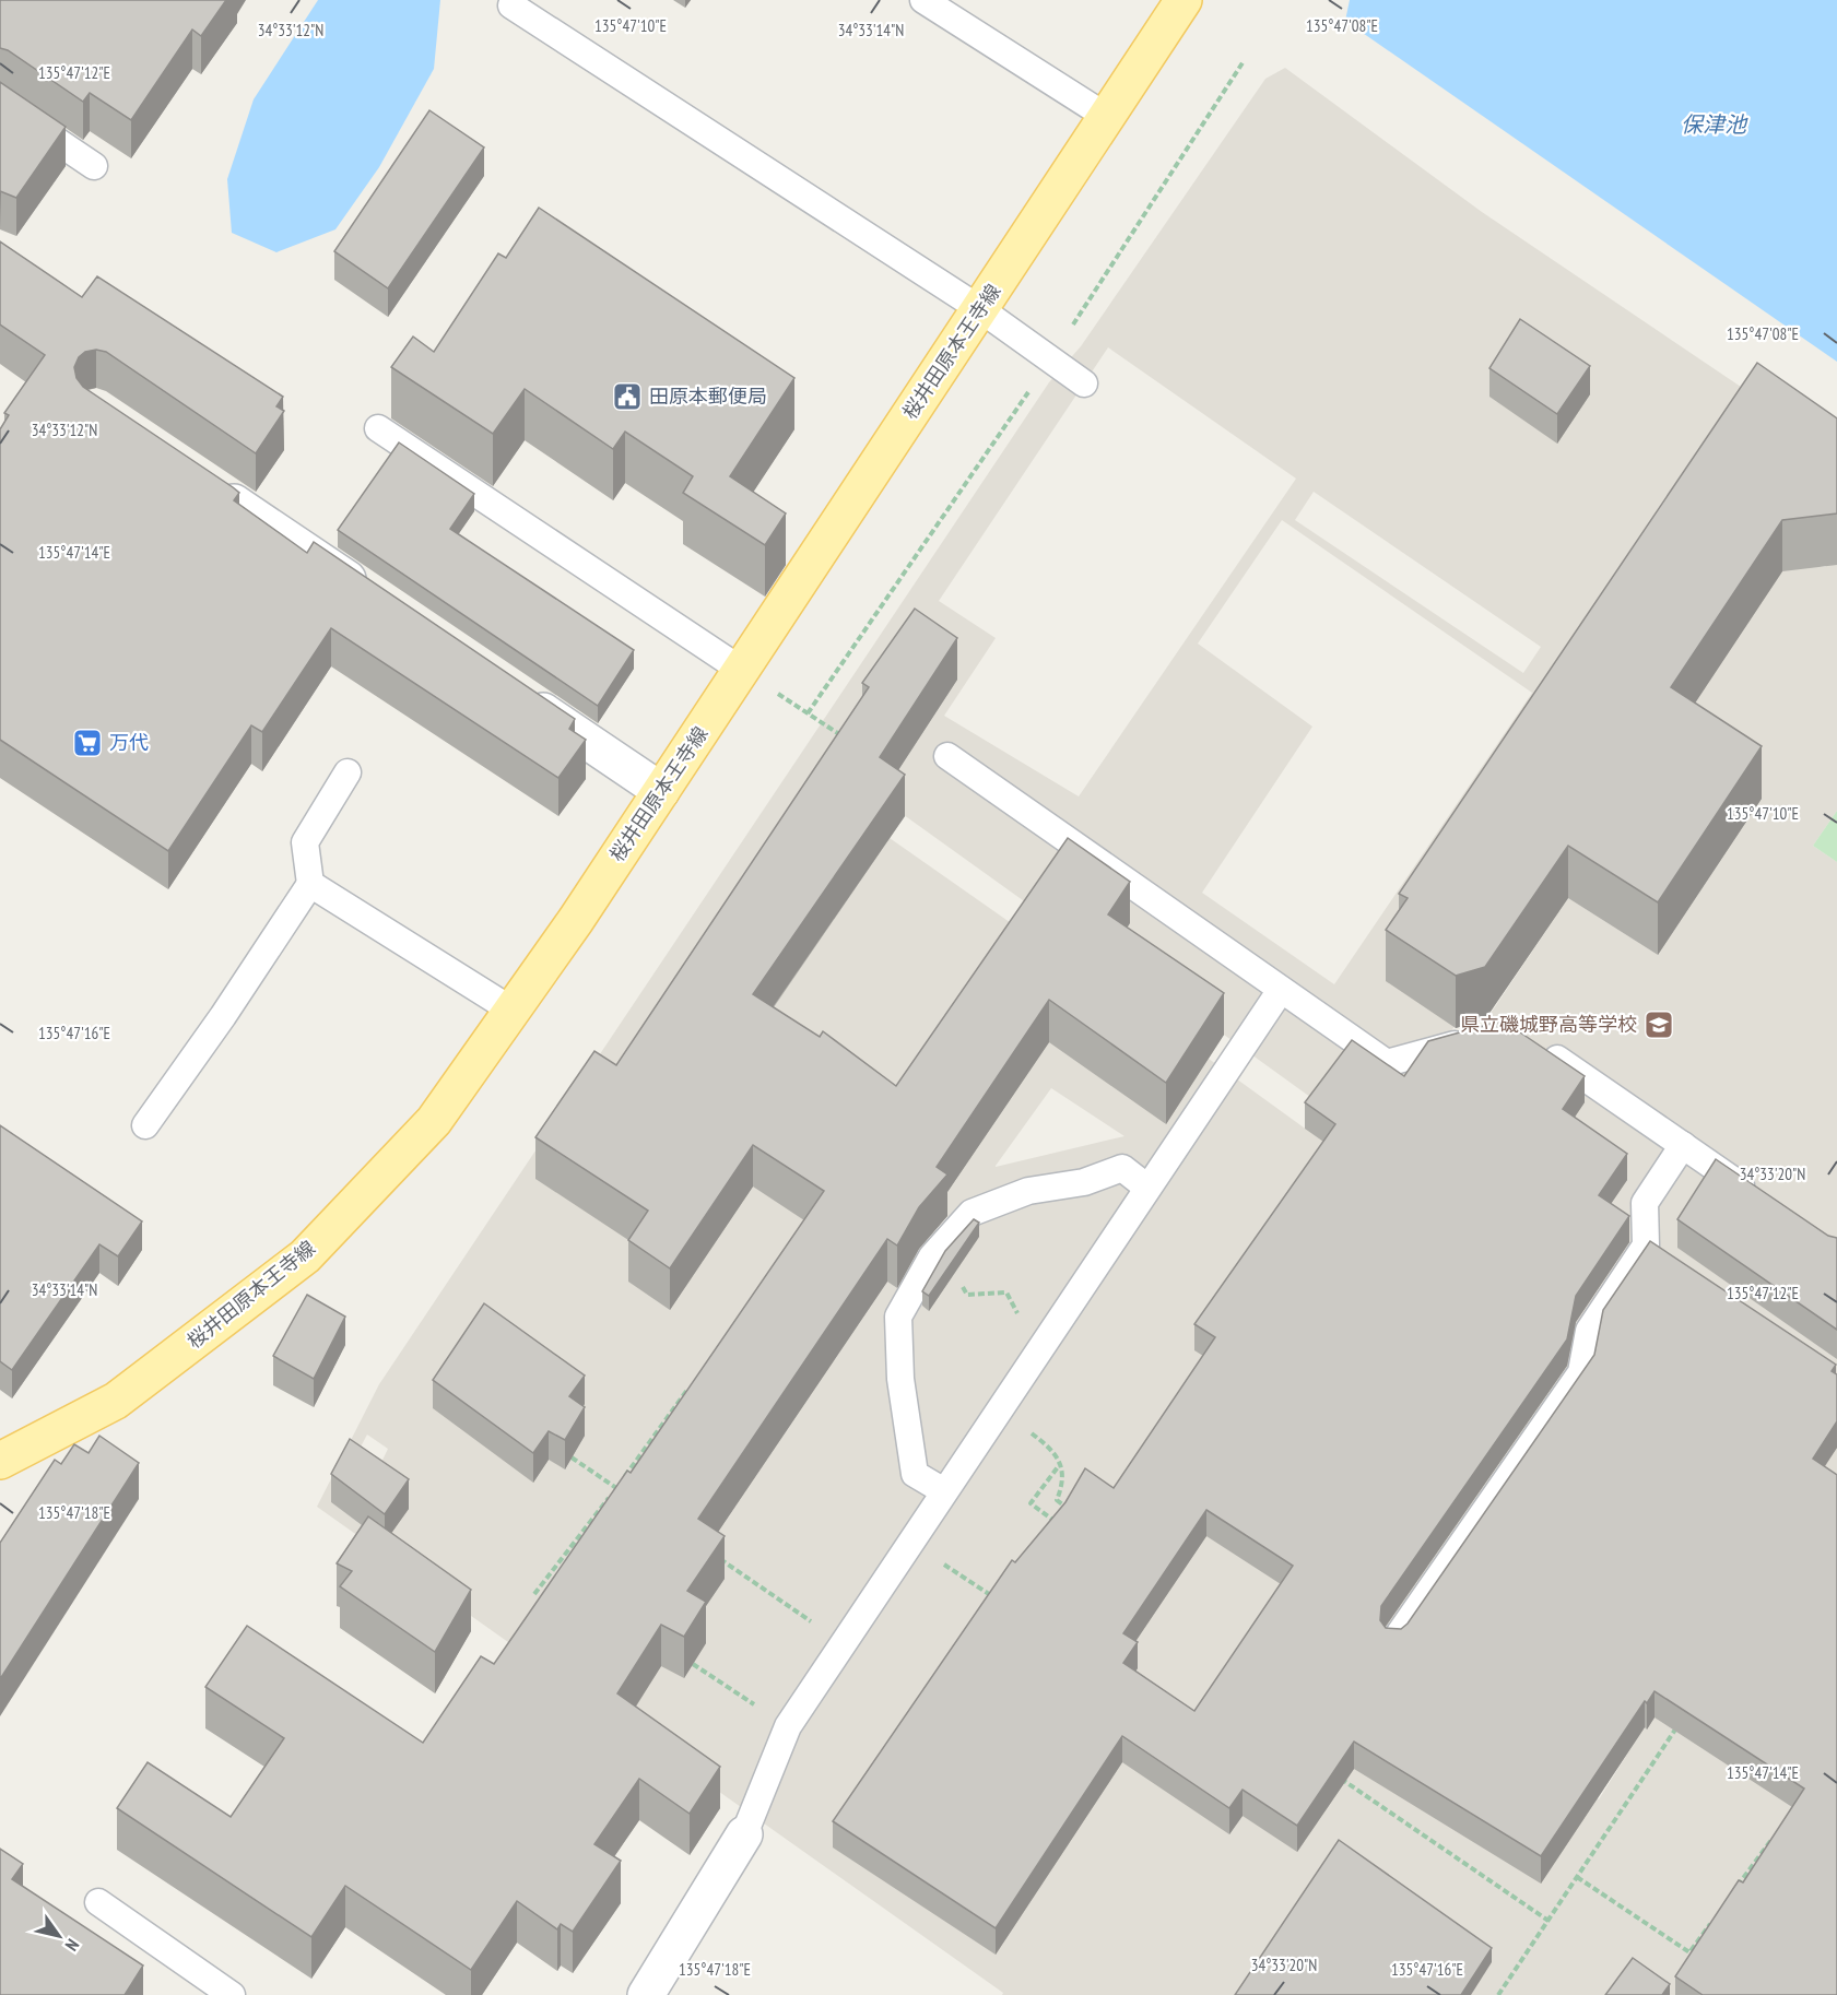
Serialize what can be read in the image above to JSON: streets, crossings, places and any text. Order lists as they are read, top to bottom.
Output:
{
  "streets": {
    "main road": ["桜井田原本王寺線"]
  },
  "water": ["保津池"],
  "places": {
    "public building": ["田原本郵便局"],
    "supermarket": ["万代"],
    "school or university": ["県立磯城野高等学校"]
  },
  "north": "bottom right",
  "coordinates": [
    "135°47'08\"E",
    "135°47'10\"E",
    "34°33'12\"N",
    "34°33'14\"N",
    "135°47'12\"E",
    "135°47'14\"E",
    "135°47'16\"E",
    "34°33'20\"N",
    "135°47'18\"E"
  ]
}
